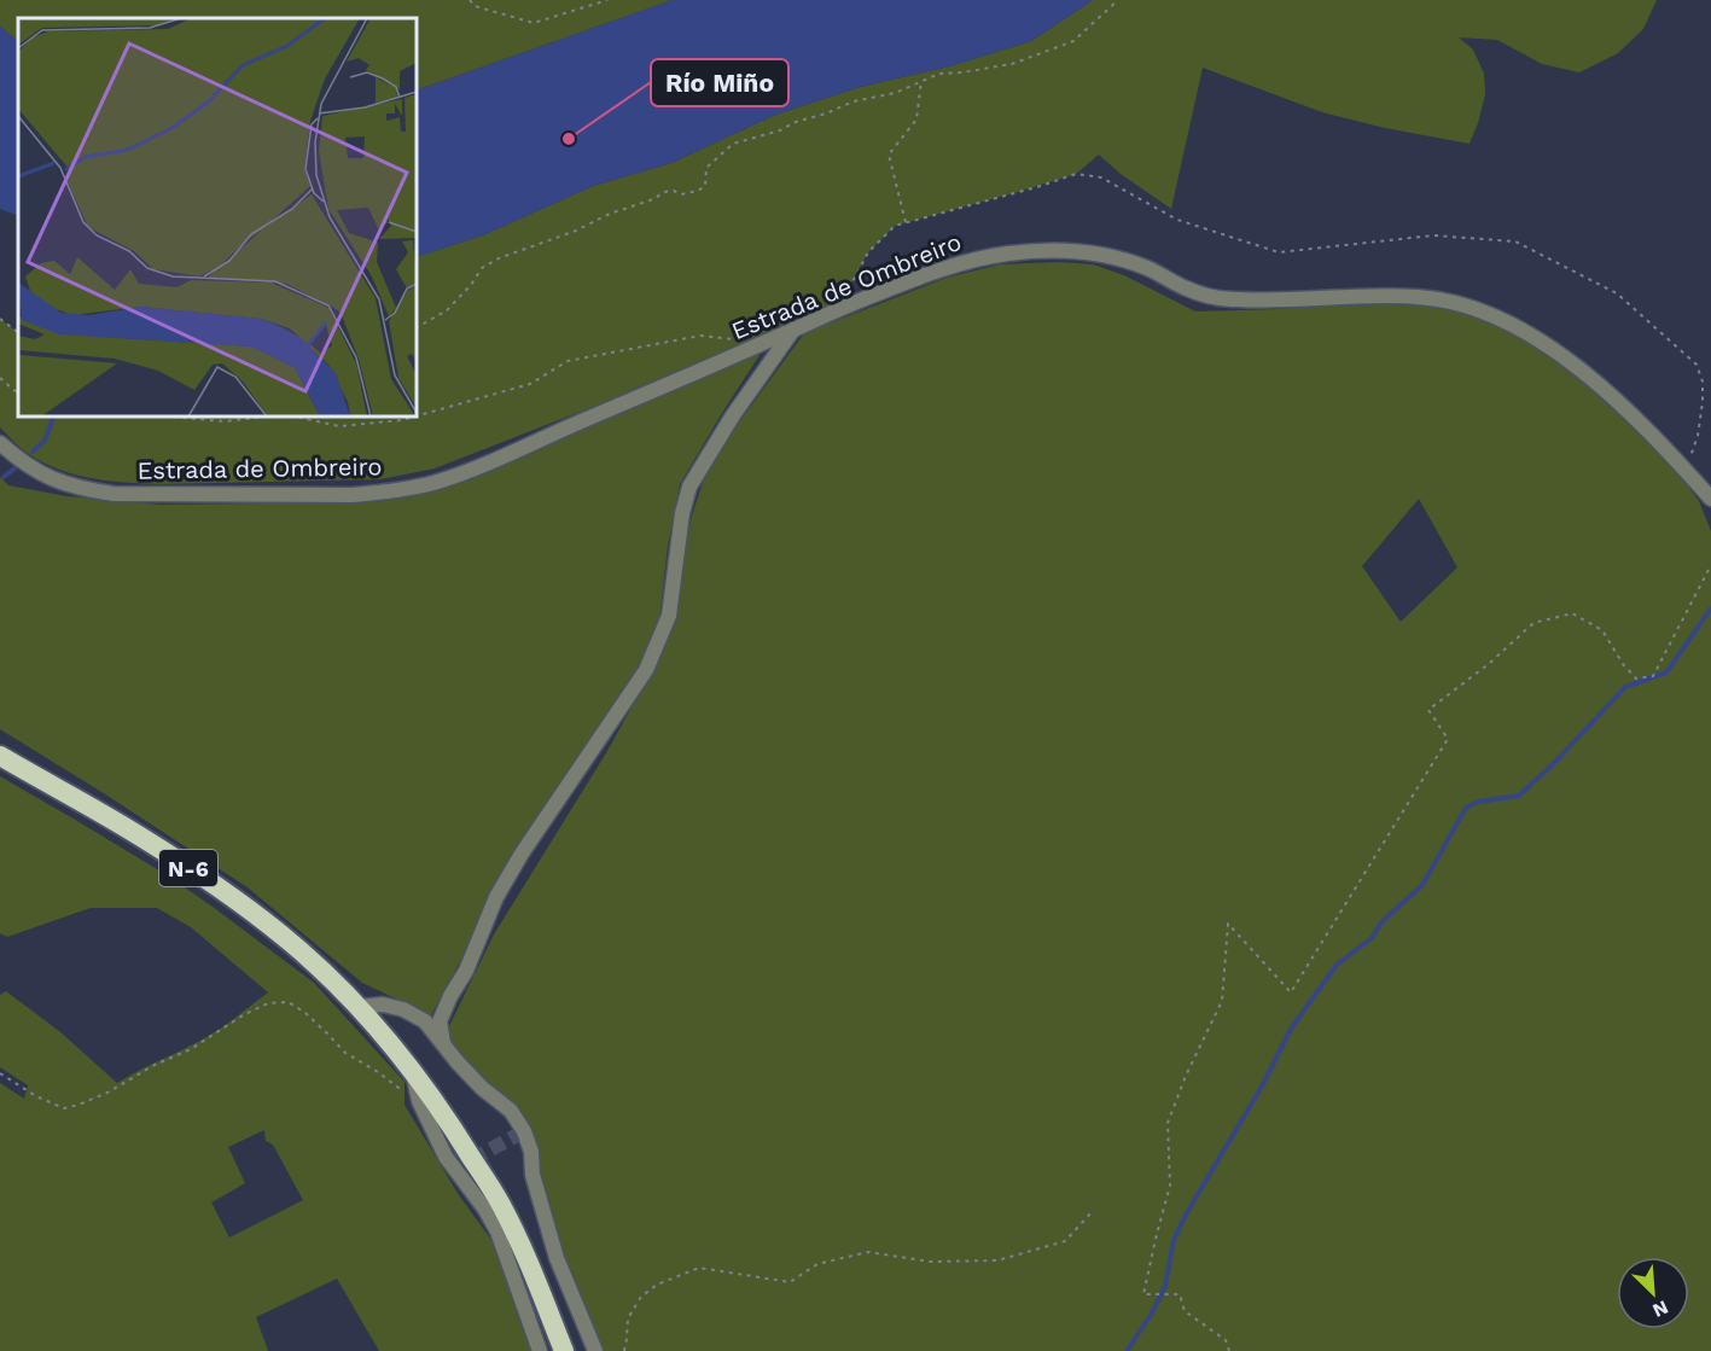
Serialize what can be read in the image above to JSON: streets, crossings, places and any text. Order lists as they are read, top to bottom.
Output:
{
  "streets": {
    "highway": ["N-6"],
    "street": ["Estrada de Ombreiro"]
  },
  "places": ["Río Miño"],
  "north": "bottom right"
}
